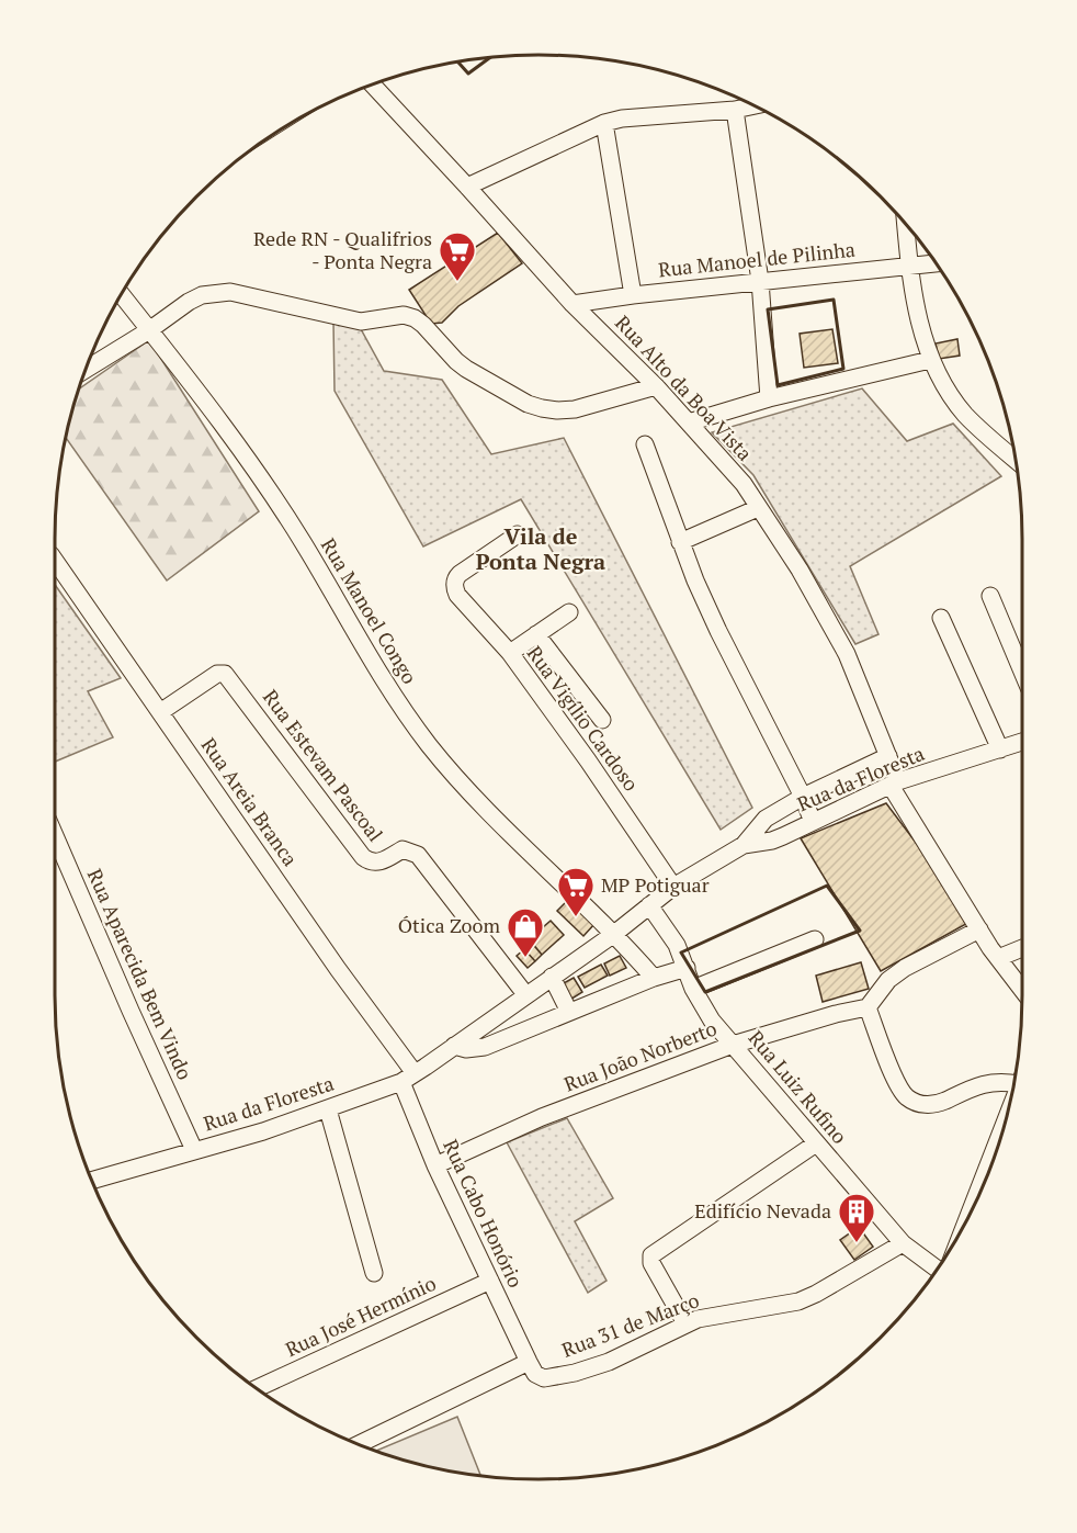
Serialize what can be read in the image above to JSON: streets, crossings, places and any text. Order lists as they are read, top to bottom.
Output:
{
  "streets": {
    "street": [
      "Rua Manoel de Pilinha",
      "Rua Alto da Boa Vista",
      "Rua Manoel Congo",
      "Rua Vigílio Cardoso",
      "Rua Estevam Pascoal",
      "Rua da Floresta",
      "Rua Areia Branca",
      "Rua Aparecida Bem Vindo",
      "Rua João Norberto",
      "Rua Luiz Rufino",
      "Rua Cabo Honório",
      "Rua José Hermínio",
      "Rua 31 de Março"
    ]
  },
  "crossings": [
    ["Rua Manoel de Pilinha", "Rua Alto da Boa Vista"],
    ["Rua Alto da Boa Vista", "Rua da Floresta"],
    ["Rua Manoel Congo", "Rua da Floresta"],
    ["Rua Vigílio Cardoso", "Rua da Floresta"],
    ["Rua Estevam Pascoal", "Rua da Floresta"],
    ["Rua Estevam Pascoal", "Rua Areia Branca"],
    ["Rua da Floresta", "Rua Areia Branca"],
    ["Rua da Floresta", "Rua Aparecida Bem Vindo"],
    ["Rua da Floresta", "Rua Luiz Rufino"],
    ["Rua da Floresta", "Rua Cabo Honório"],
    ["Rua Areia Branca", "Rua Cabo Honório"],
    ["Rua João Norberto", "Rua Luiz Rufino"],
    ["Rua João Norberto", "Rua Cabo Honório"],
    ["Rua Luiz Rufino", "Rua 31 de Março"],
    ["Rua Cabo Honório", "Rua José Hermínio"],
    ["Rua Cabo Honório", "Rua 31 de Março"]
  ],
  "districts": ["Vila de Ponta Negra"],
  "places": {
    "supermarket": ["Rede RN - Qualifrios - Ponta Negra", "MP Potiguar"],
    "shop": ["Ótica Zoom"],
    "building": ["Edifício Nevada"]
  }
}
